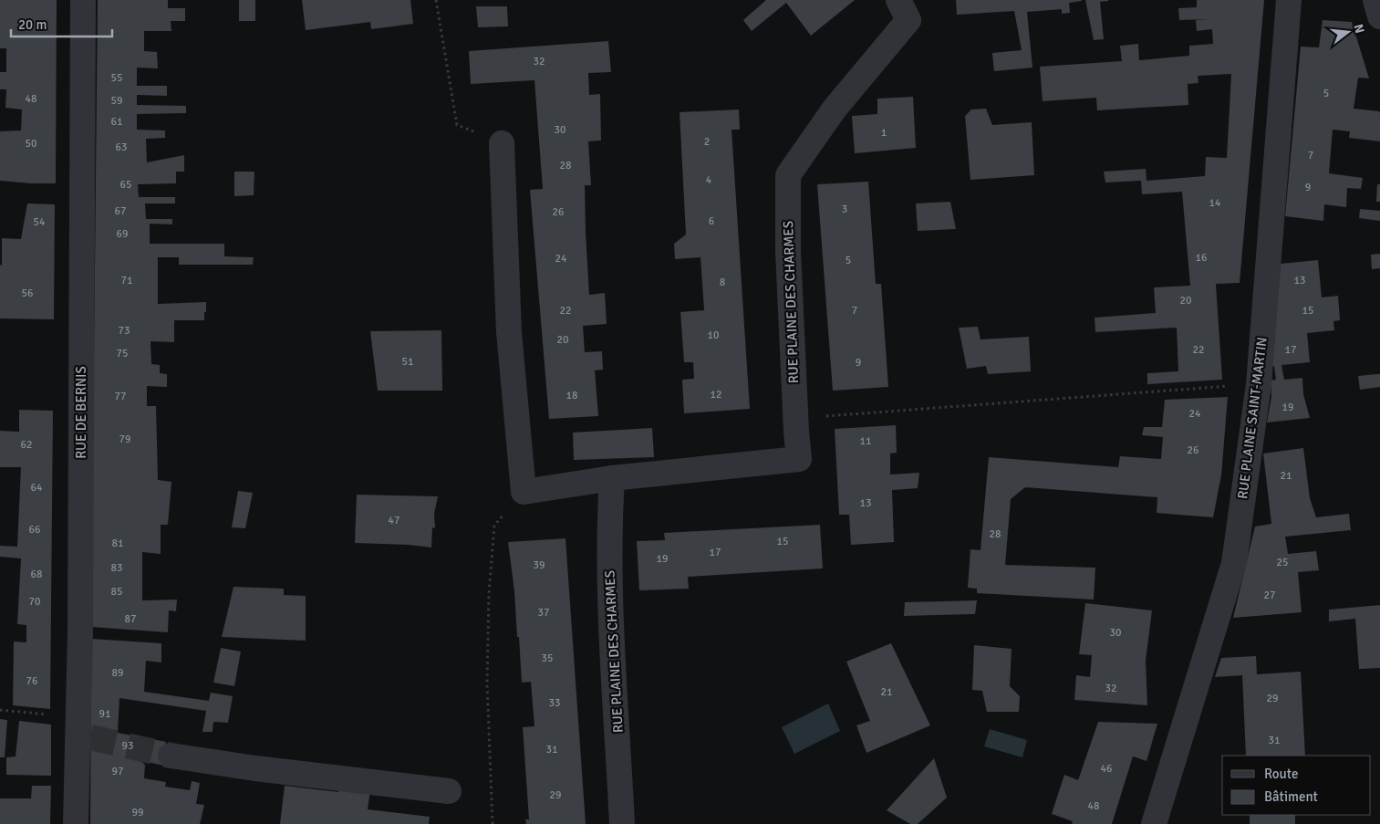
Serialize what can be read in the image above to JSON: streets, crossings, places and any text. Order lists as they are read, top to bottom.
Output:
{
  "streets": {
    "street": ["RUE PLAINE DES CHARMES", "RUE DE BERNIS", "RUE PLAINE SAINT-MARTIN"]
  },
  "house_numbers": [
    "32",
    "55",
    "5",
    "48",
    "59",
    "61",
    "30",
    "1",
    "2",
    "50",
    "63",
    "7",
    "28",
    "4",
    "65",
    "9",
    "14",
    "3",
    "67",
    "26",
    "6",
    "54",
    "69",
    "16",
    "24",
    "5",
    "71",
    "13",
    "8",
    "56",
    "20",
    "22",
    "7",
    "15",
    "73",
    "10",
    "20",
    "22",
    "17",
    "75",
    "51",
    "9",
    "12",
    "18",
    "77",
    "19",
    "24",
    "79",
    "11",
    "62",
    "26",
    "21",
    "64",
    "13",
    "47",
    "66",
    "28",
    "15",
    "81",
    "17",
    "19",
    "25",
    "39",
    "83",
    "68",
    "85",
    "27",
    "70",
    "37",
    "87",
    "30",
    "35",
    "89",
    "76",
    "32",
    "21",
    "29",
    "33",
    "91",
    "31",
    "93",
    "31",
    "46",
    "97",
    "29",
    "48",
    "99"
  ],
  "legend": ["Route", "Bâtiment"],
  "scale_bar": "20 m",
  "north": "right"
}
